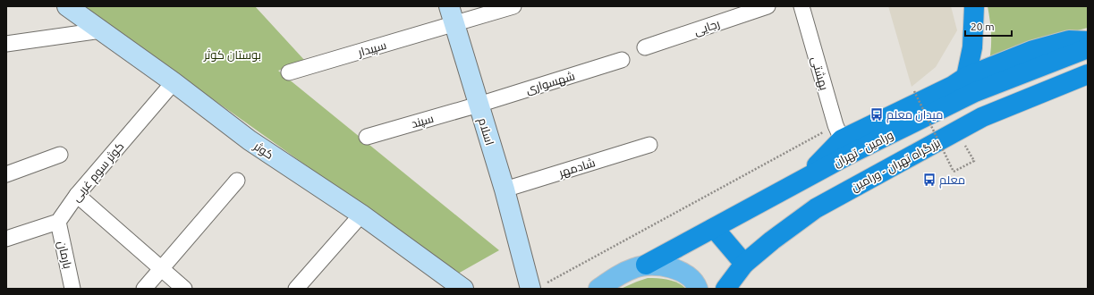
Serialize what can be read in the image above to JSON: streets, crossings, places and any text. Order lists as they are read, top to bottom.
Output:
{
  "streets": {
    "highway": ["ورامین - تهران", "بزرگراه تهران - ورامین"],
    "main road": ["اسلام", "کوثر"],
    "street": [
      "رجایی",
      "سپیدار",
      "بهشتی",
      "شهسواری",
      "سپند",
      "شادمهر",
      "کوثر سوم غربی",
      "بارمان"
    ]
  },
  "crossings": [
    ["سپیدار", "اسلام"],
    ["شهسواری", "سپند"],
    ["شهسواری", "اسلام"],
    ["سپند", "اسلام"],
    ["اسلام", "شادمهر"],
    ["کوثر", "کوثر سوم غربی"],
    ["کوثر سوم غربی", "بارمان"]
  ],
  "parks": ["بوستان کوثر"],
  "places": {
    "bus stop": ["میدان معلم", "معلم"]
  },
  "scale_bar": "20 m"
}
